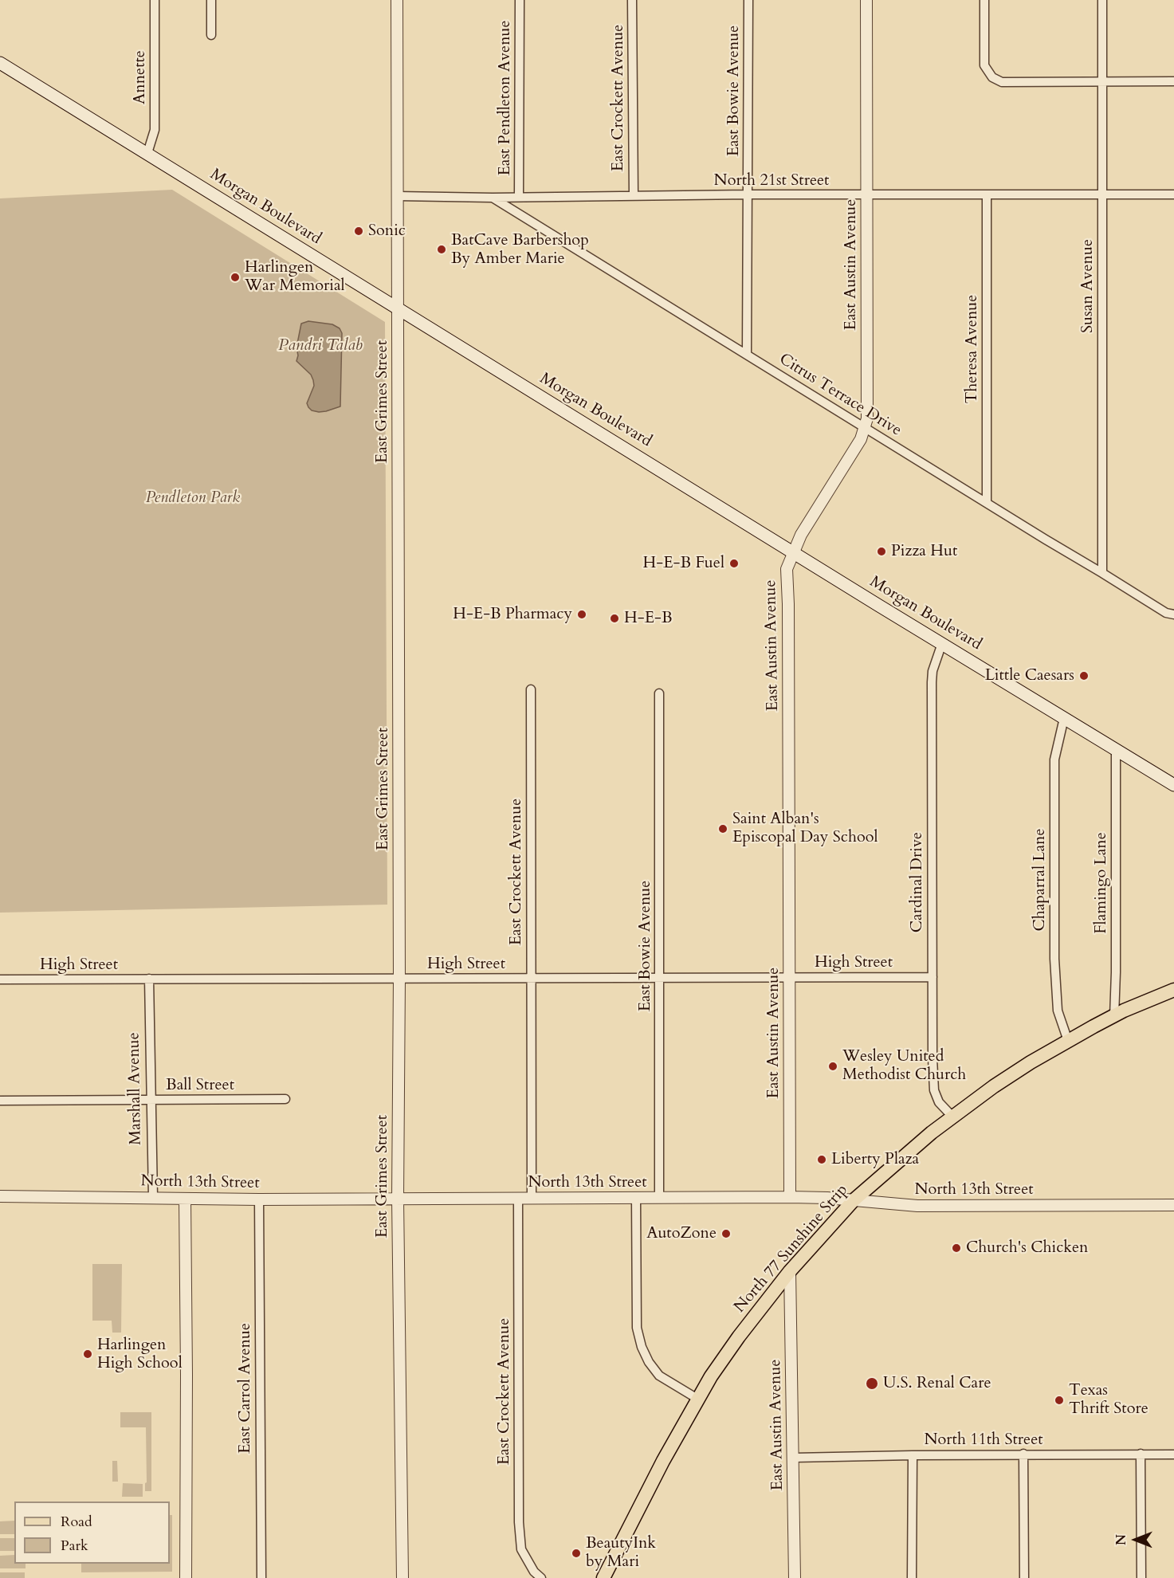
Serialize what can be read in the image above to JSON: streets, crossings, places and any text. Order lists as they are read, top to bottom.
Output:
{
  "streets": {
    "main road": ["Morgan Boulevard", "North 77 Sunshine Strip"],
    "street": [
      "Annette",
      "East Bowie Avenue",
      "East Pendleton Avenue",
      "East Crockett Avenue",
      "North 21st Street",
      "East Austin Avenue",
      "Susan Avenue",
      "Theresa Avenue",
      "Citrus Terrace Drive",
      "East Grimes Street",
      "Chaparral Lane",
      "Cardinal Drive",
      "Flamingo Lane",
      "High Street",
      "Ball Street",
      "Marshall Avenue",
      "North 13th Street",
      "East Carrol Avenue",
      "North 11th Street"
    ]
  },
  "crossings": [
    ["Annette", "Morgan Boulevard"],
    ["East Bowie Avenue", "North 21st Street"],
    ["East Bowie Avenue", "Citrus Terrace Drive"],
    ["East Bowie Avenue", "High Street"],
    ["East Bowie Avenue", "North 13th Street"],
    ["East Pendleton Avenue", "North 21st Street"],
    ["East Crockett Avenue", "North 21st Street"],
    ["East Crockett Avenue", "High Street"],
    ["East Crockett Avenue", "North 13th Street"],
    ["North 21st Street", "East Austin Avenue"],
    ["North 21st Street", "Susan Avenue"],
    ["North 21st Street", "Theresa Avenue"],
    ["North 21st Street", "Citrus Terrace Drive"],
    ["North 21st Street", "East Grimes Street"],
    ["Morgan Boulevard", "East Austin Avenue"],
    ["Morgan Boulevard", "East Grimes Street"],
    ["Morgan Boulevard", "Chaparral Lane"],
    ["Morgan Boulevard", "Cardinal Drive"],
    ["Morgan Boulevard", "Flamingo Lane"],
    ["East Austin Avenue", "Citrus Terrace Drive"],
    ["East Austin Avenue", "High Street"],
    ["East Austin Avenue", "North 13th Street"],
    ["East Austin Avenue", "North 77 Sunshine Strip"],
    ["East Austin Avenue", "North 11th Street"],
    ["Susan Avenue", "Citrus Terrace Drive"],
    ["Theresa Avenue", "Citrus Terrace Drive"],
    ["East Grimes Street", "High Street"],
    ["East Grimes Street", "North 13th Street"],
    ["Chaparral Lane", "North 77 Sunshine Strip"],
    ["Cardinal Drive", "High Street"],
    ["Cardinal Drive", "North 77 Sunshine Strip"],
    ["Flamingo Lane", "North 77 Sunshine Strip"],
    ["High Street", "Marshall Avenue"],
    ["Ball Street", "Marshall Avenue"],
    ["Marshall Avenue", "North 13th Street"],
    ["North 13th Street", "North 77 Sunshine Strip"],
    ["North 13th Street", "East Carrol Avenue"]
  ],
  "water": ["Pandri Talab"],
  "parks": ["Pendleton Park"],
  "places": [
    "Sonic",
    "BatCave Barbershop By Amber Marie",
    "Harlingen War Memorial",
    "Pizza Hut",
    "H-E-B Fuel",
    "H-E-B Pharmacy",
    "H-E-B",
    "Little Caesars",
    "Saint Alban's Episcopal Day School",
    "Wesley United Methodist Church",
    "Liberty Plaza",
    "AutoZone",
    "Church's Chicken",
    "Harlingen High School",
    "U.S. Renal Care",
    "Texas Thrift Store",
    "BeautyInk by Mari"
  ],
  "legend": ["Road", "Park"],
  "north": "left"
}
